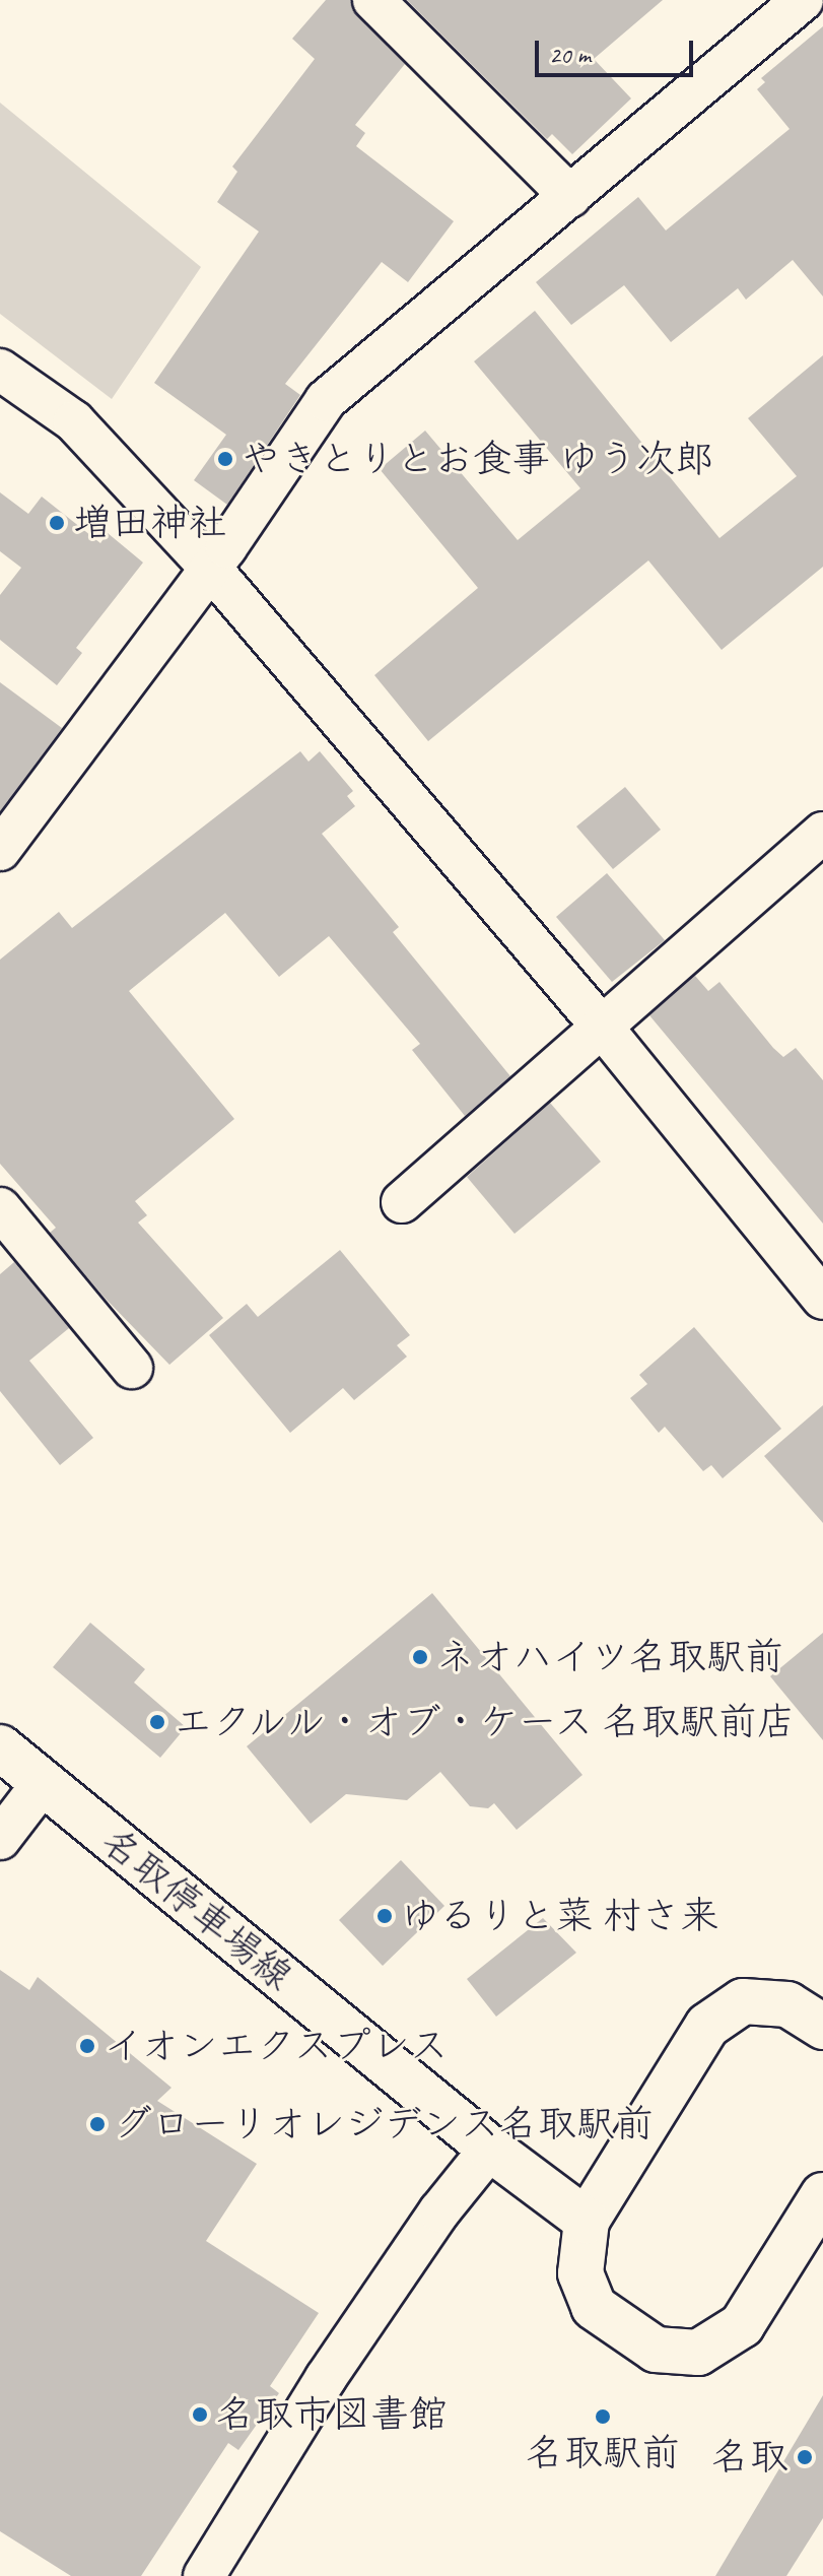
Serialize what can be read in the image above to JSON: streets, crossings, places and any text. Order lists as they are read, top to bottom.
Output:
{
  "streets": {
    "street": ["名取停車場線"]
  },
  "places": [
    "やきとりとお食事 ゆう次郎",
    "増田神社",
    "ネオハイツ名取駅前",
    "エクルル・オブ・ケース 名取駅前店",
    "ゆるりと菜 村さ来",
    "イオンエクスプレス",
    "グローリオレジデンス名取駅前",
    "名取市図書館",
    "名取駅前",
    "名取"
  ],
  "scale_bar": "20 m"
}
